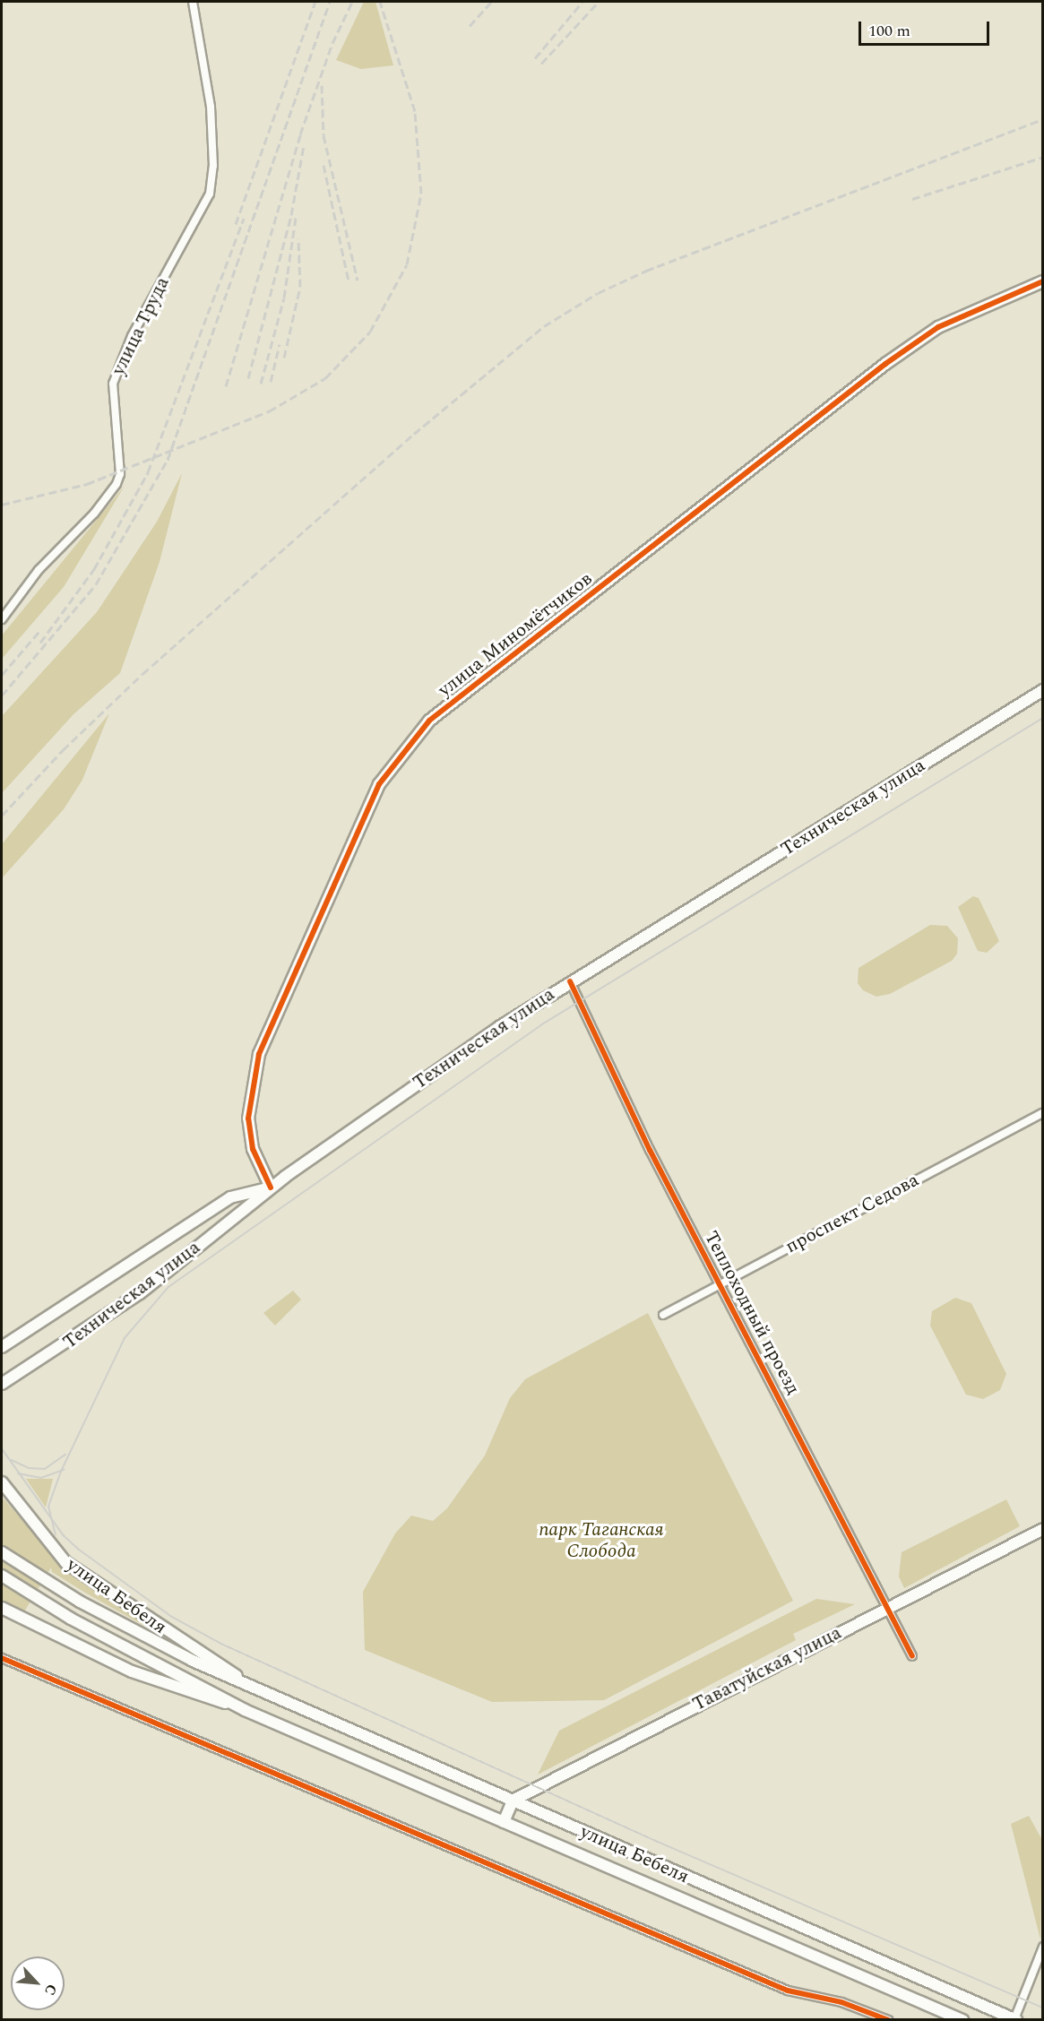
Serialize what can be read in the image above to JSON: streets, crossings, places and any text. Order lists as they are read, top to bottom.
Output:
{
  "streets": {
    "main road": [
      "улица Миномётчиков",
      "Техническая улица",
      "улица Бебеля",
      "Таватуйская улица"
    ],
    "street": ["улица Труда", "проспект Седова", "Теплоходный проезд"]
  },
  "crossings": [
    ["улица Миномётчиков", "Техническая улица"],
    ["Техническая улица", "Теплоходный проезд"],
    ["проспект Седова", "Теплоходный проезд"],
    ["Теплоходный проезд", "Таватуйская улица"],
    ["улица Бебеля", "Таватуйская улица"]
  ],
  "parks": ["парк Таганская Слобода"],
  "scale_bar": "100 m",
  "north": "bottom right"
}
